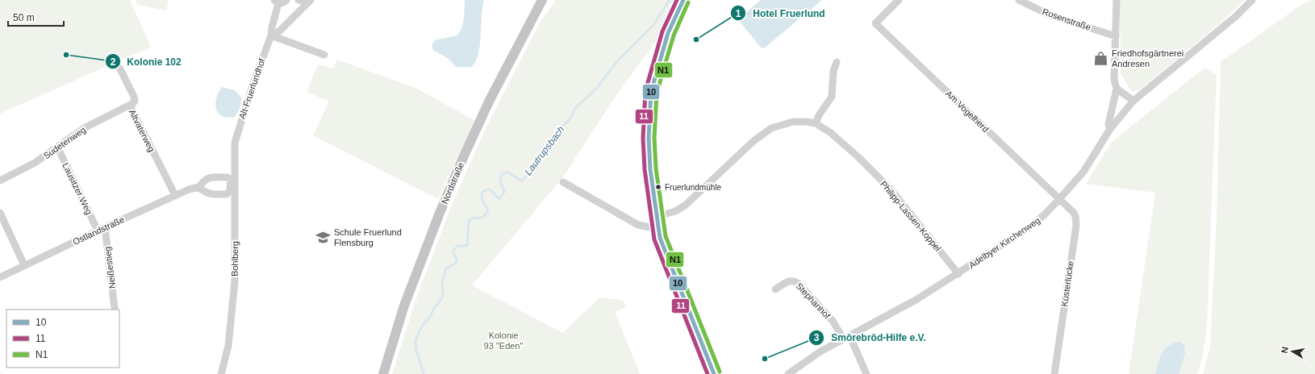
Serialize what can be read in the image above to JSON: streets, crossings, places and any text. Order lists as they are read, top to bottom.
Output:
{
  "streets": {
    "main road": ["Nordstraße"],
    "street": [
      "Rosenstraße",
      "Alt-Fruerlundhof",
      "Am Vogelherd",
      "Altvaterweg",
      "Sudetenweg",
      "Lausitzer Weg",
      "Philipp-Lassen-Koppel",
      "Ostlandstraße",
      "Adelbyer Kirchenweg",
      "Bohlberg",
      "Neißestieg",
      "Küsterlücke",
      "Stephanhof"
    ]
  },
  "crossings": [
    ["Alt-Fruerlundhof", "Bohlberg"],
    ["Am Vogelherd", "Adelbyer Kirchenweg"],
    ["Am Vogelherd", "Küsterlücke"],
    ["Altvaterweg", "Sudetenweg"],
    ["Altvaterweg", "Ostlandstraße"],
    ["Sudetenweg", "Lausitzer Weg"],
    ["Lausitzer Weg", "Ostlandstraße"],
    ["Philipp-Lassen-Koppel", "Adelbyer Kirchenweg"],
    ["Ostlandstraße", "Bohlberg"],
    ["Ostlandstraße", "Neißestieg"],
    ["Adelbyer Kirchenweg", "Küsterlücke"],
    ["Adelbyer Kirchenweg", "Stephanhof"]
  ],
  "water": ["Lautrupsbach"],
  "parks": ["Kolonie 93 \"Eden\""],
  "places": {
    "other": [
      "Hotel Fruerlund",
      "Kolonie 102",
      "Fruerlundmühle",
      "Smörebröd-Hilfe e.V."
    ],
    "shop": ["Friedhofsgärtnerei Andresen"],
    "school or university": ["Schule Fruerlund Flensburg"]
  },
  "lines": ["transit line 10", "transit line 11", "transit line N1"],
  "legend": ["10", "11", "N1"],
  "scale_bar": "50 m",
  "north": "left"
}
